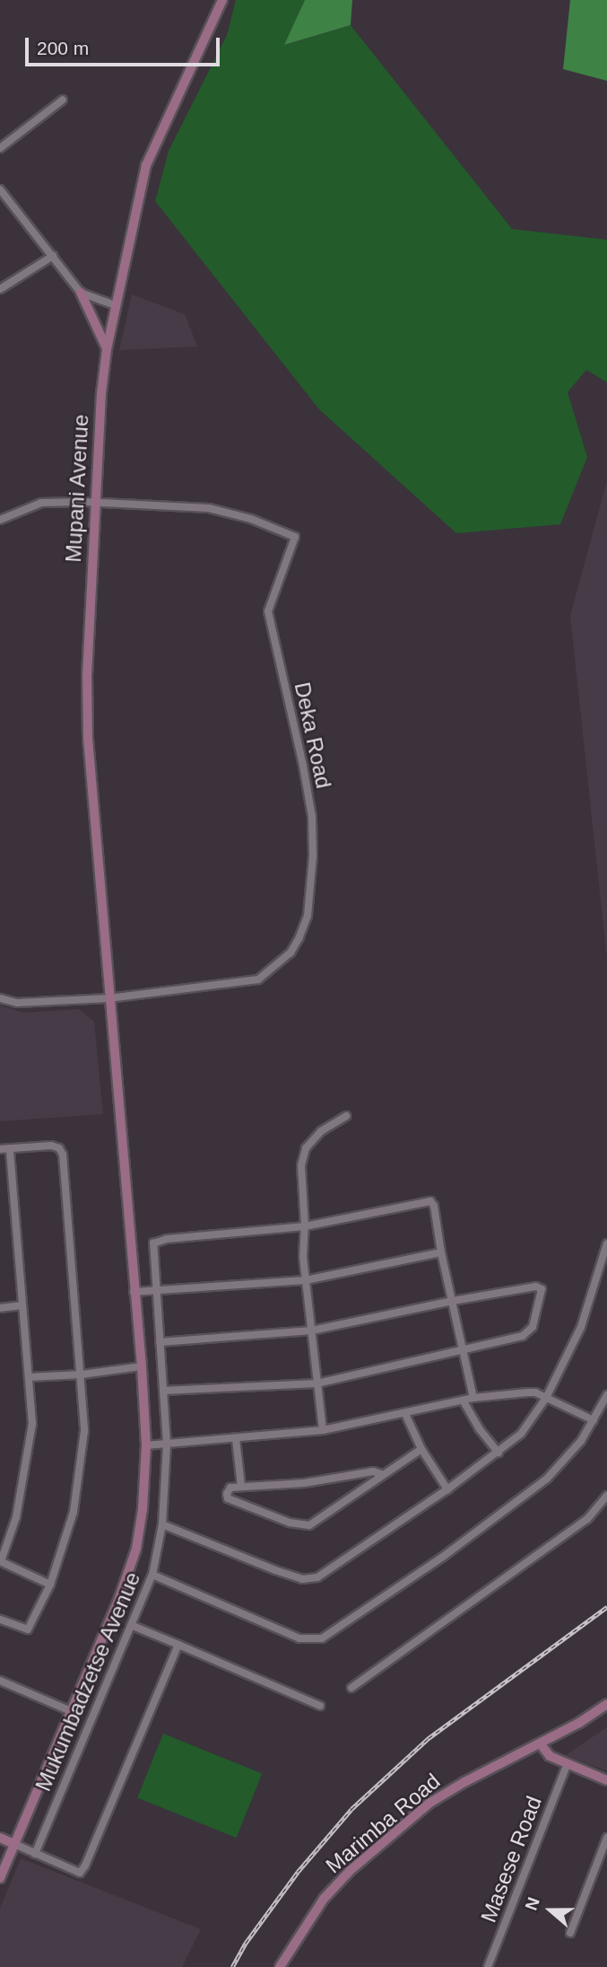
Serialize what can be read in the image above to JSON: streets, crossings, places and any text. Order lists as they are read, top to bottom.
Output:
{
  "streets": {
    "street": [
      "Mupani Avenue",
      "Deka Road",
      "Mukumbadzetse Avenue",
      "Marimba Road",
      "Masese Road"
    ]
  },
  "crossings": [
    ["Mupani Avenue", "Deka Road"]
  ],
  "scale_bar": "200 m",
  "north": "left"
}
